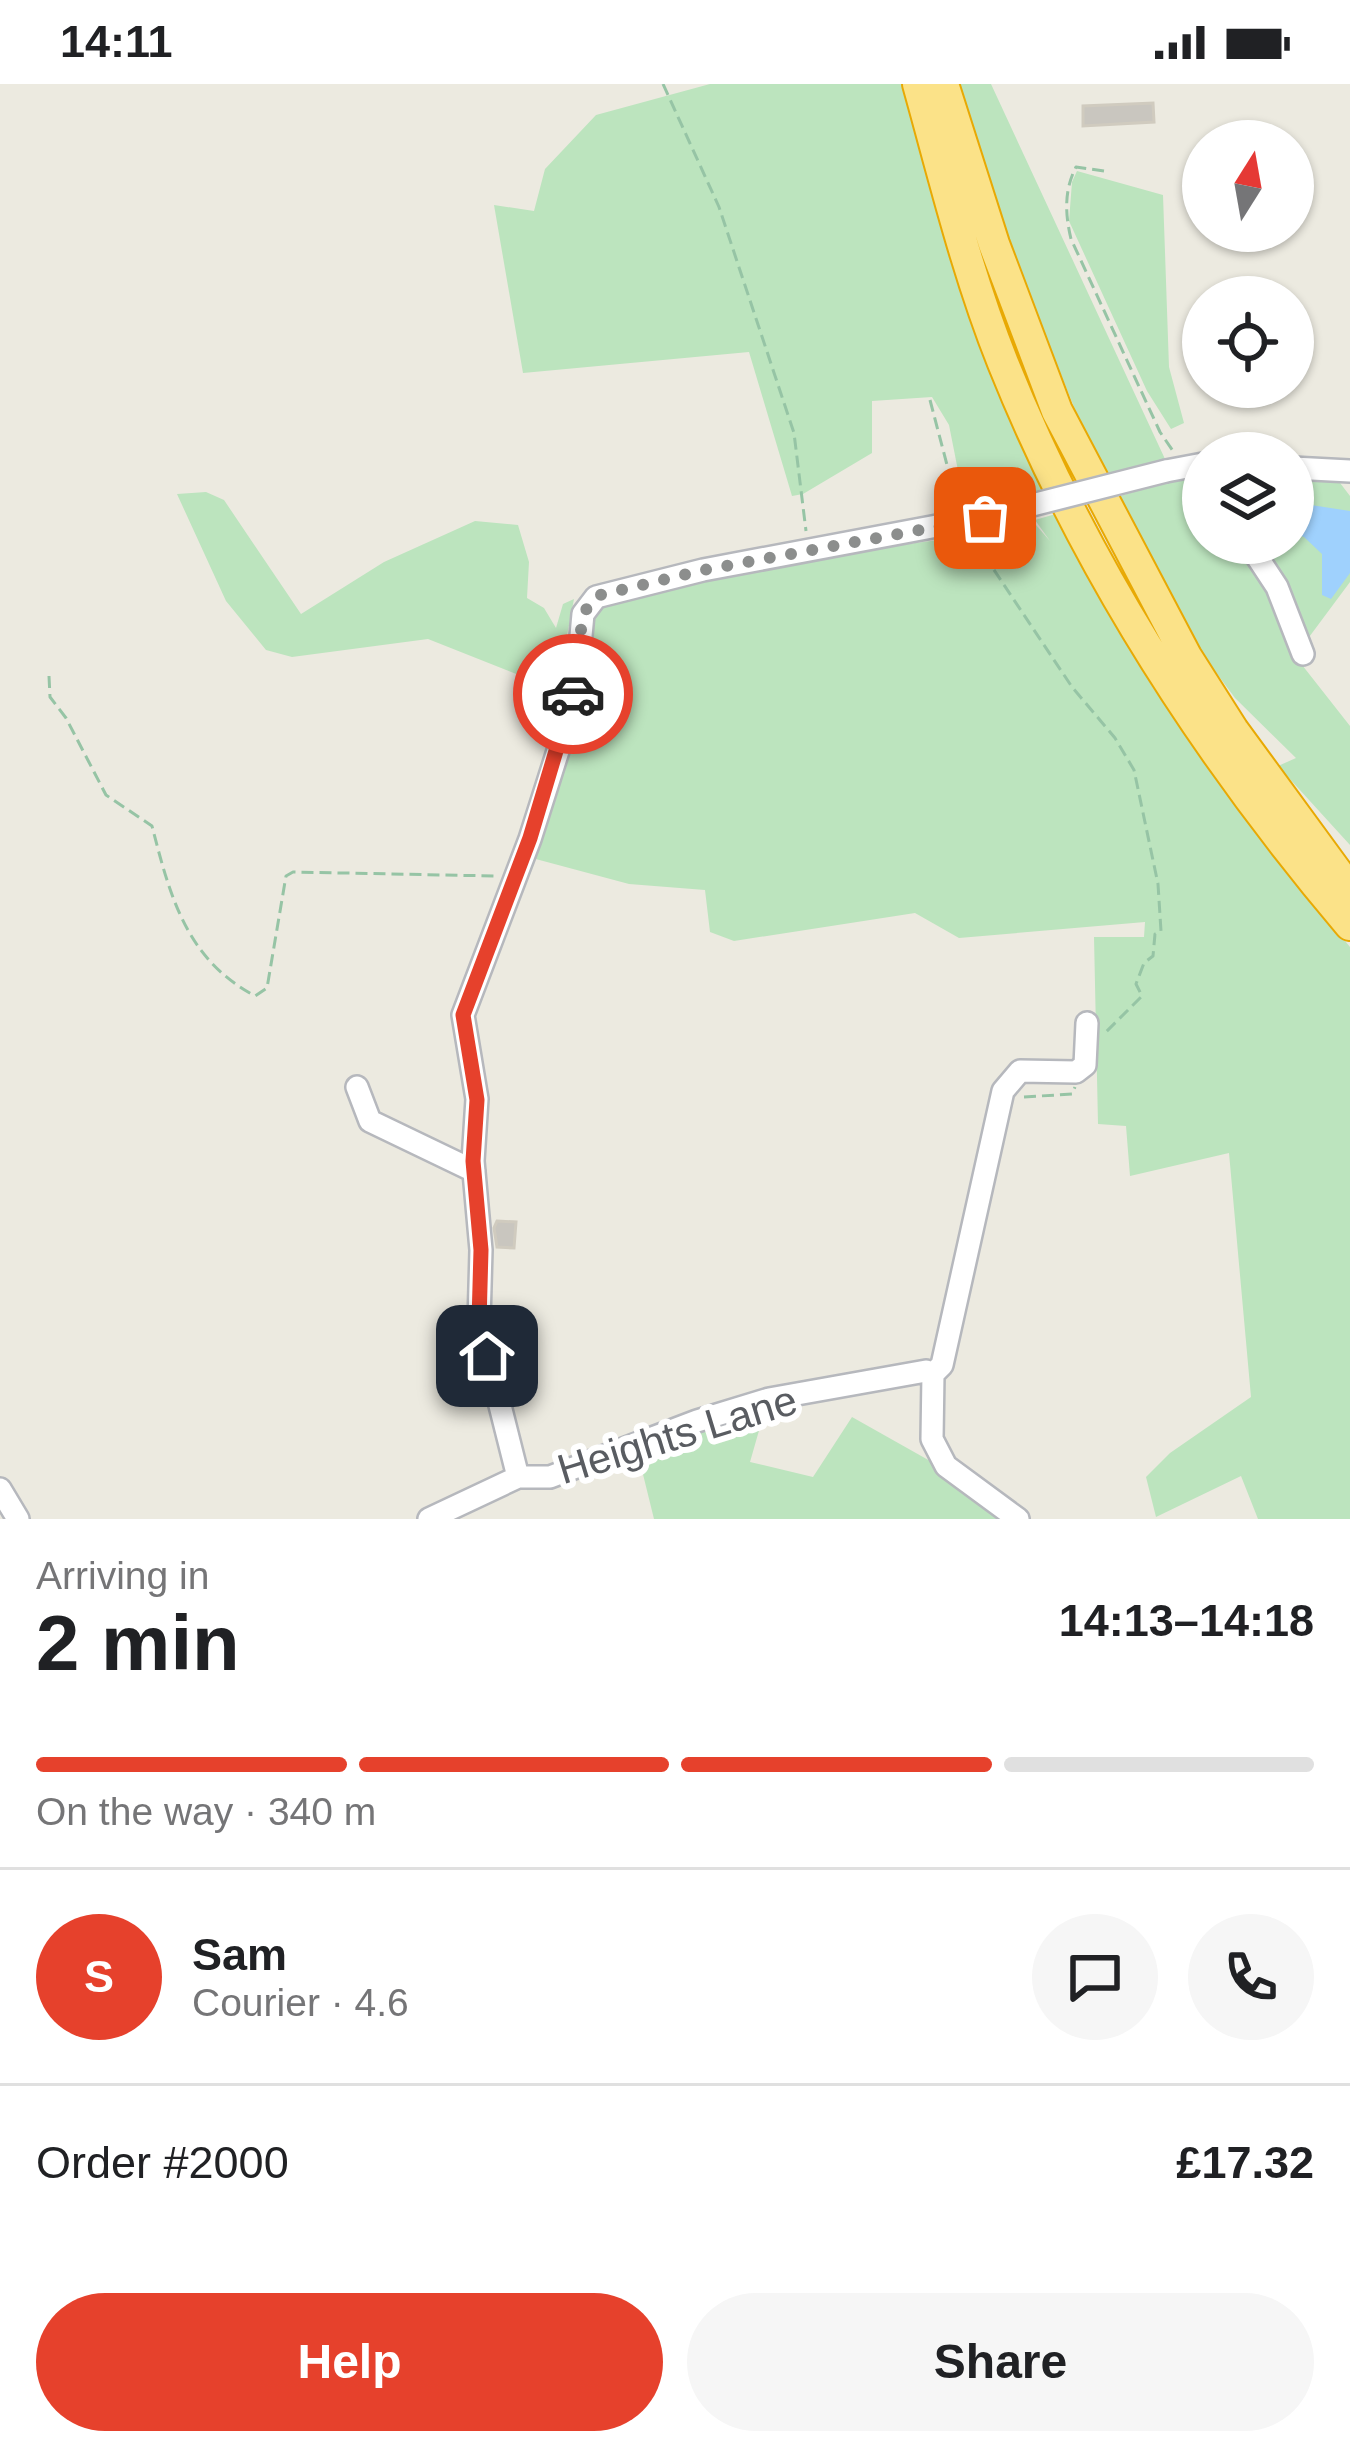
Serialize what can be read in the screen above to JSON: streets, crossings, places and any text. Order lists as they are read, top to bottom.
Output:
{
  "streets": {
    "street": ["Heights Lane"]
  },
  "north": "top",
  "page": {
    "status": "14:11",
    "heading": ["2 min", "Arriving in", "14:13–14:18"],
    "panel": [
      "Sam",
      "Courier · 4.6",
      "Order #2000",
      "£17.32"
    ],
    "bar": "On the way · 340 m",
    "round": "S",
    "buttons": ["Help", "Share"]
  }
}
